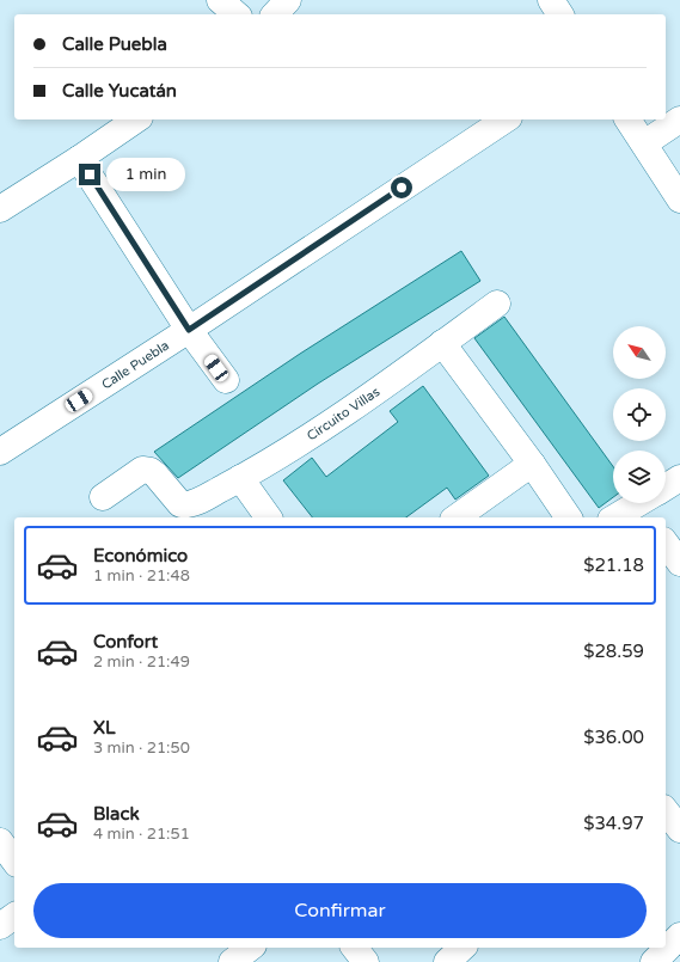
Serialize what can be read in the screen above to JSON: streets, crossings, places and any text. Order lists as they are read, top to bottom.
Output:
{
  "streets": {
    "street": ["Calle Puebla", "Circuito Villas"]
  },
  "north": "top left",
  "page": {
    "banner": ["Calle Puebla", "Calle Yucatán"],
    "bubble": "1 min",
    "list": [
      {
        "name": "Económico",
        "note": "1 min · 21:48",
        "value": "$21.18"
      },
      {
        "name": "Confort",
        "note": "2 min · 21:49",
        "value": "$28.59"
      },
      {
        "name": "XL",
        "note": "3 min · 21:50",
        "value": "$36.00"
      },
      {
        "name": "Black",
        "note": "4 min · 21:51",
        "value": "$34.97"
      }
    ],
    "buttons": "Confirmar"
  }
}
